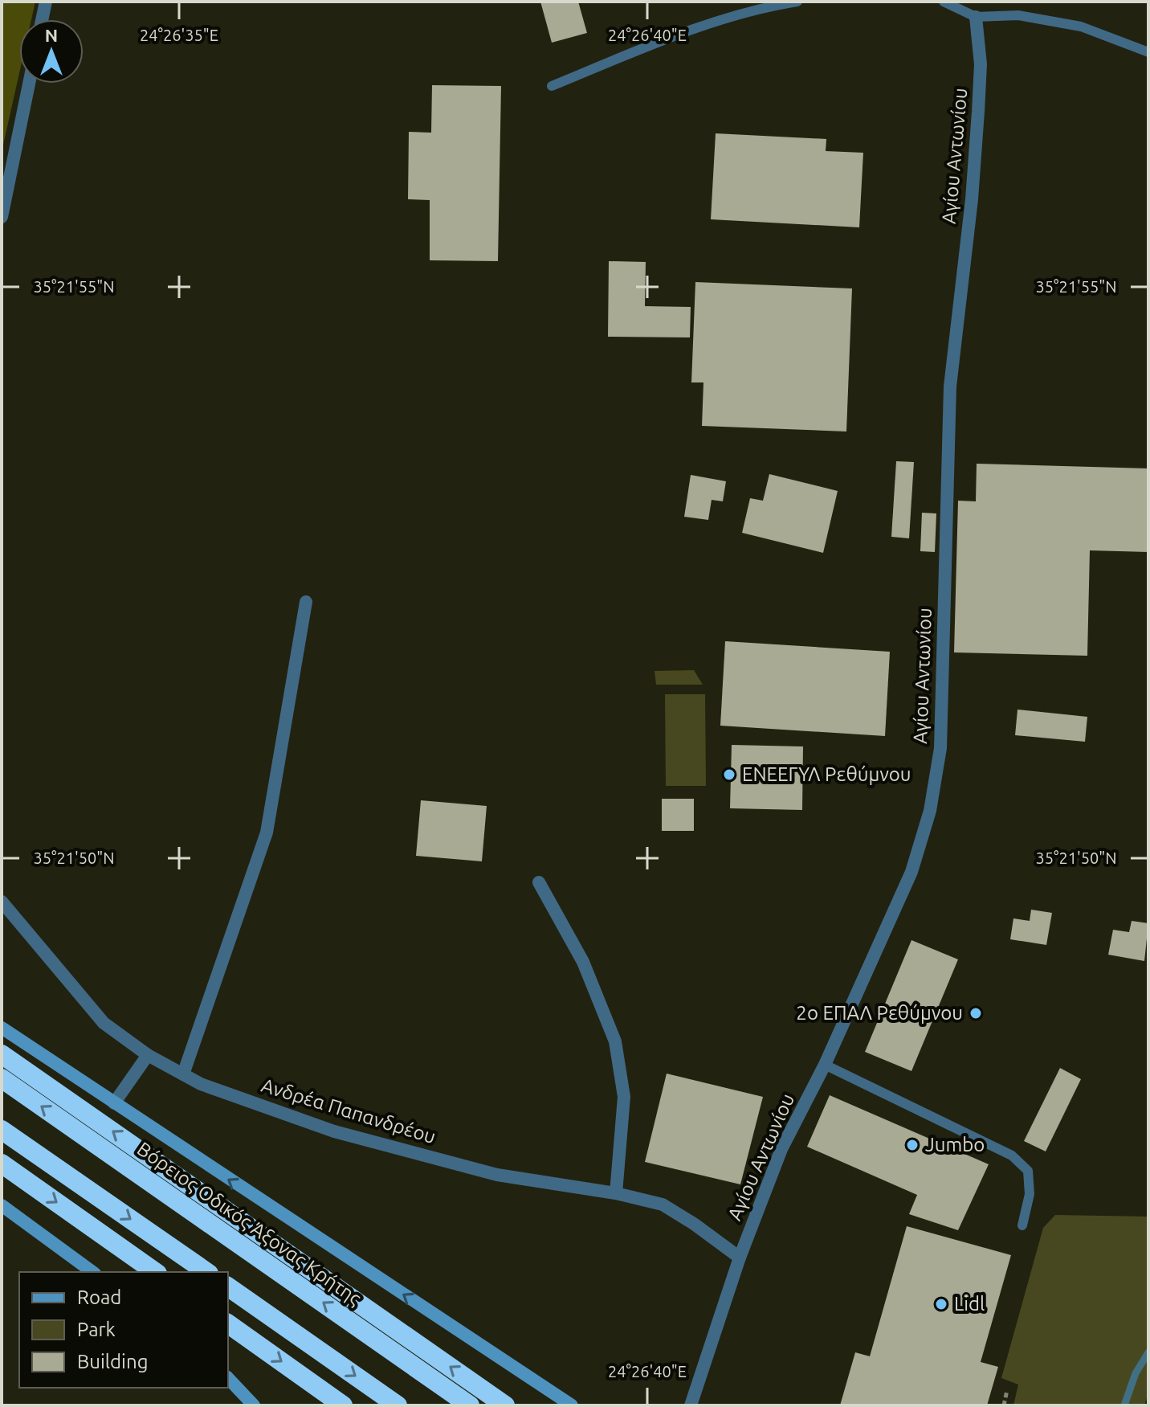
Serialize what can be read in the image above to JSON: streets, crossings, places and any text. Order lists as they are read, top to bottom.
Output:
{
  "streets": {
    "highway": ["Βόρειος Οδικός Άξονας Κρήτης"],
    "street": ["Αγίου Αντωνίου", "Ανδρέα Παπανδρέου"]
  },
  "crossings": [
    ["Αγίου Αντωνίου", "Ανδρέα Παπανδρέου"]
  ],
  "places": [
    "ΕΝΕΕΓΥΛ Ρεθύμνου",
    "2ο ΕΠΑΛ Ρεθύμνου",
    "Jumbo",
    "Lidl"
  ],
  "legend": ["Road", "Park", "Building"],
  "north": "top",
  "coordinates": [
    "24°26'35\"E",
    "24°26'40\"E",
    "35°21'55\"N",
    "35°21'50\"N"
  ]
}
